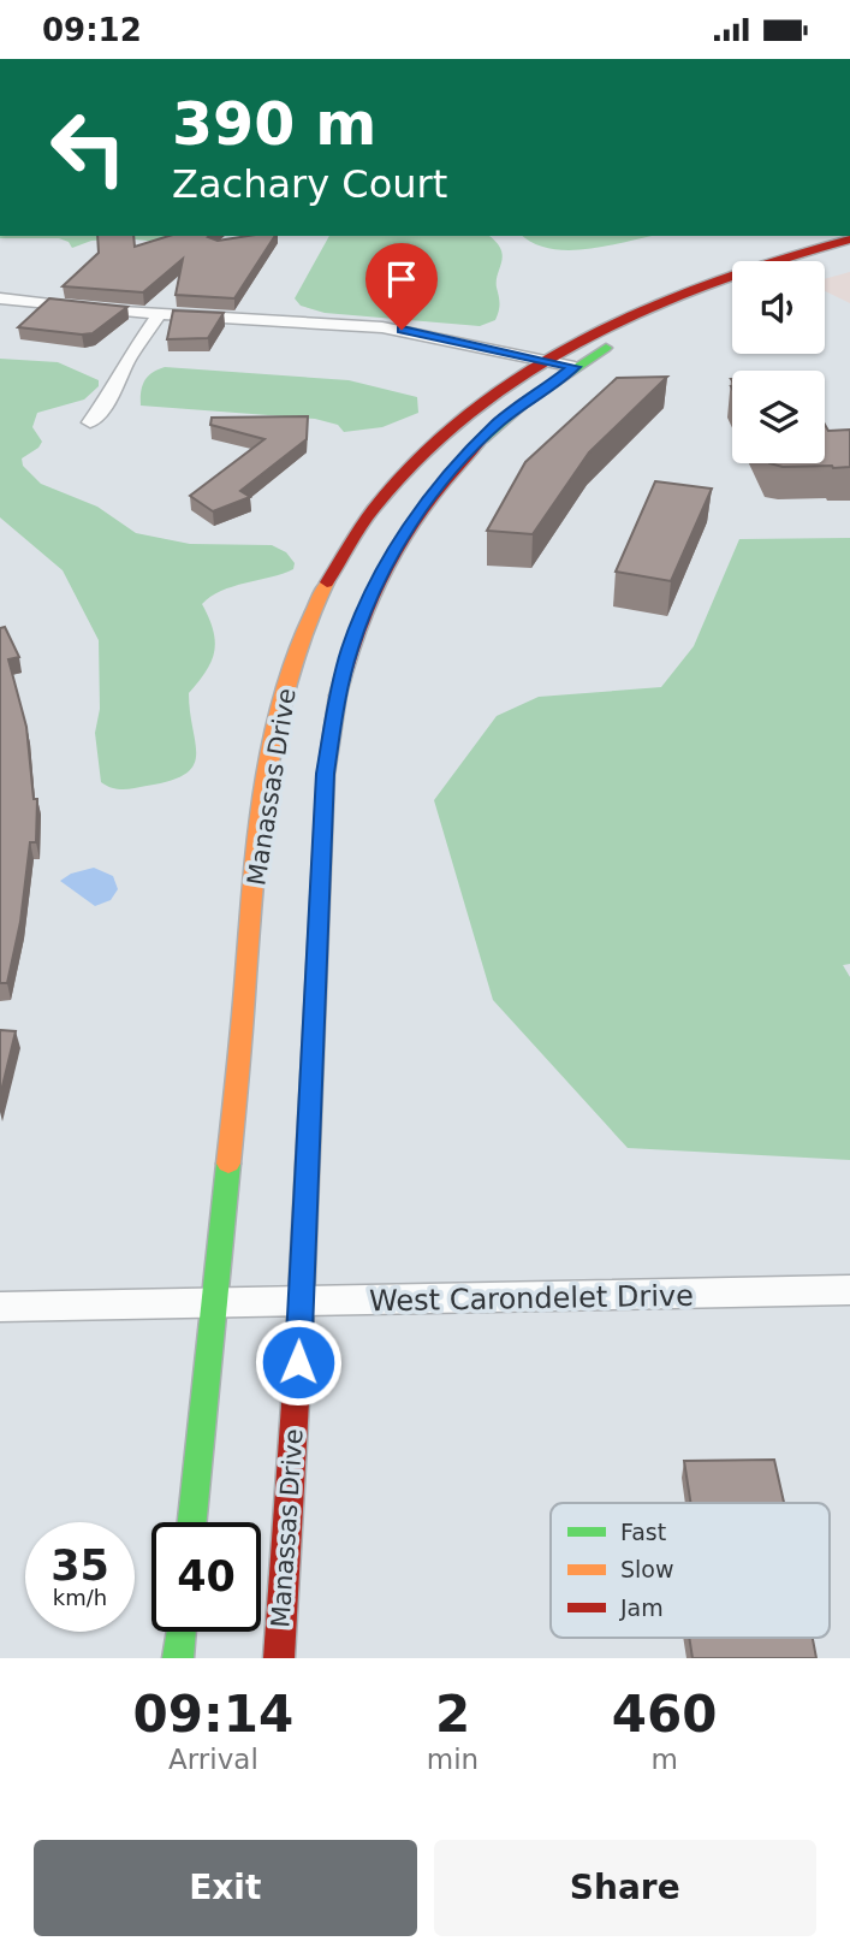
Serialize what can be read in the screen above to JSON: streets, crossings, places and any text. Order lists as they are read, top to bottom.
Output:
{
  "streets": {
    "street": ["Manassas Drive", "West Carondelet Drive"]
  },
  "crossings": [
    ["Manassas Drive", "West Carondelet Drive"]
  ],
  "legend": ["Fast", "Slow", "Jam"],
  "page": {
    "status": "09:12",
    "turn": ["390 m", "Zachary Court"],
    "speed": "35 km/h",
    "limit": "40",
    "eta": [
      "09:14",
      "Arrival",
      "2",
      "min",
      "460",
      "m"
    ],
    "buttons": ["Exit", "Share"]
  }
}
